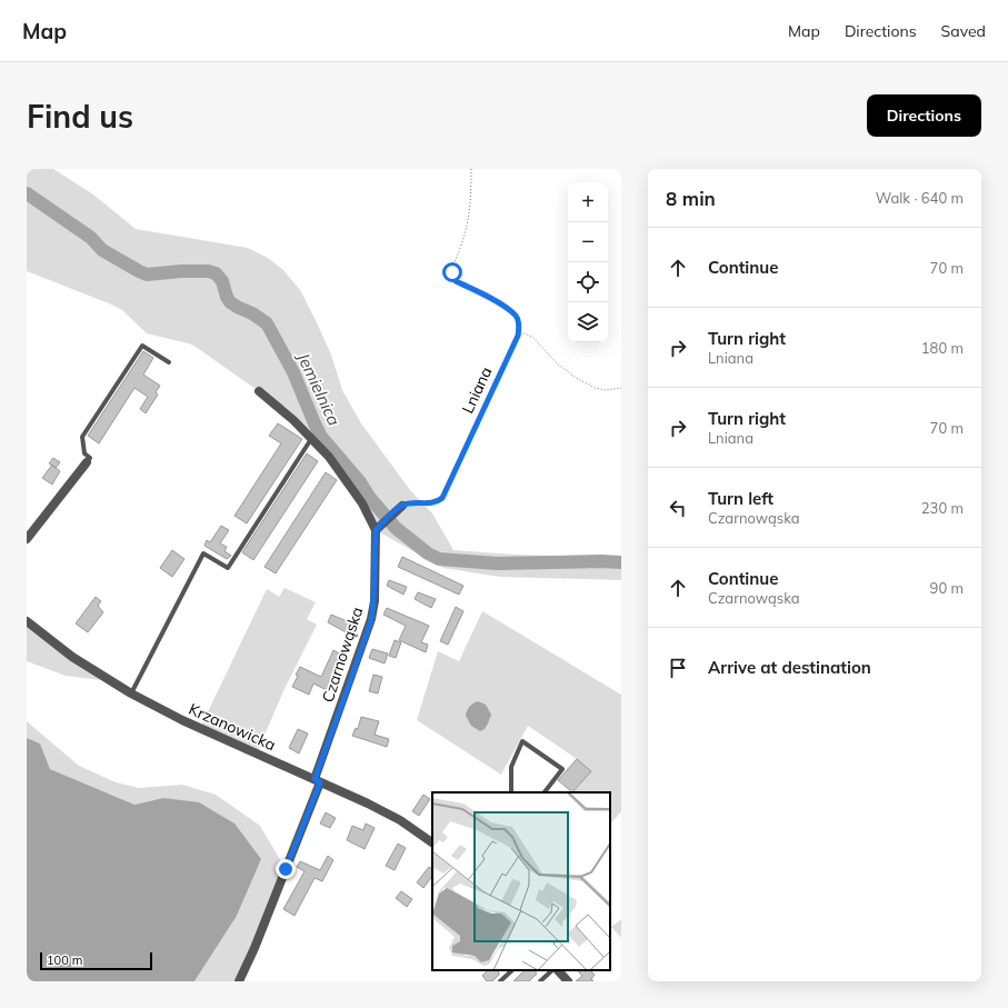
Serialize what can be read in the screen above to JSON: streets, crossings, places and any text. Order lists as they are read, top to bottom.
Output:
{
  "streets": {
    "street": ["Czarnowąska", "Krzanowicka"],
    "path": ["Lniana"]
  },
  "crossings": [
    ["Czarnowąska", "Krzanowicka"]
  ],
  "water": ["Jemielnica"],
  "scale_bar": "100 m",
  "page": {
    "header": "Map",
    "nav": ["Map", "Directions", "Saved"],
    "buttons": "Directions",
    "title": "Find us",
    "heading": ["8 min", "Walk · 640 m"],
    "map_buttons": ["+", "−"],
    "list": [
      ["Continue", "70 m"],
      ["Turn right", "Lniana", "180 m"],
      ["Turn right", "Lniana", "70 m"],
      ["Turn left", "Czarnowąska", "230 m"],
      ["Continue", "Czarnowąska", "90 m"],
      "Arrive at destination"
    ],
    "scale": "100 m"
  }
}
